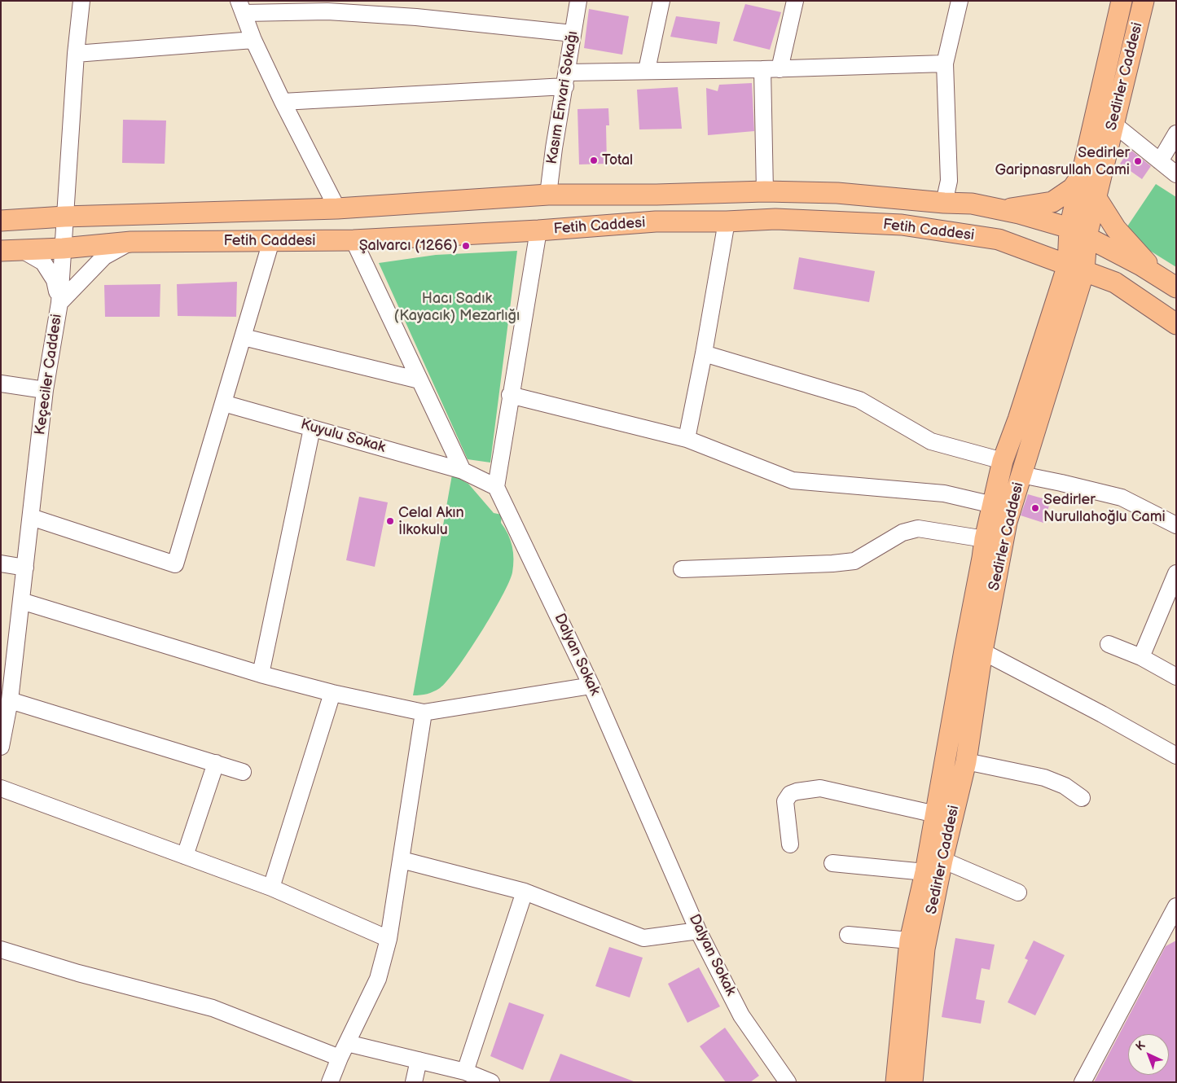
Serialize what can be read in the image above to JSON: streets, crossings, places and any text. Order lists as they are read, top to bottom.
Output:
{
  "streets": {
    "main road": ["Sedirler Caddesi", "Fetih Caddesi"],
    "street": [
      "Kasım Envari Sokağı",
      "Keçeciler Caddesi",
      "Kuyulu Sokak",
      "Dalyan Sokak"
    ]
  },
  "crossings": [
    ["Sedirler Caddesi", "Fetih Caddesi"],
    ["Kasım Envari Sokağı", "Fetih Caddesi"],
    ["Fetih Caddesi", "Keçeciler Caddesi"]
  ],
  "parks": ["Hacı Sadık (Kayacık) Mezarlığı"],
  "places": [
    "Total",
    "Sedirler Garipnasrullah Cami",
    "Şalvarcı (1266)",
    "Sedirler Nurullahoğlu Cami",
    "Celal Akın İlkokulu"
  ],
  "north": "top left"
}
